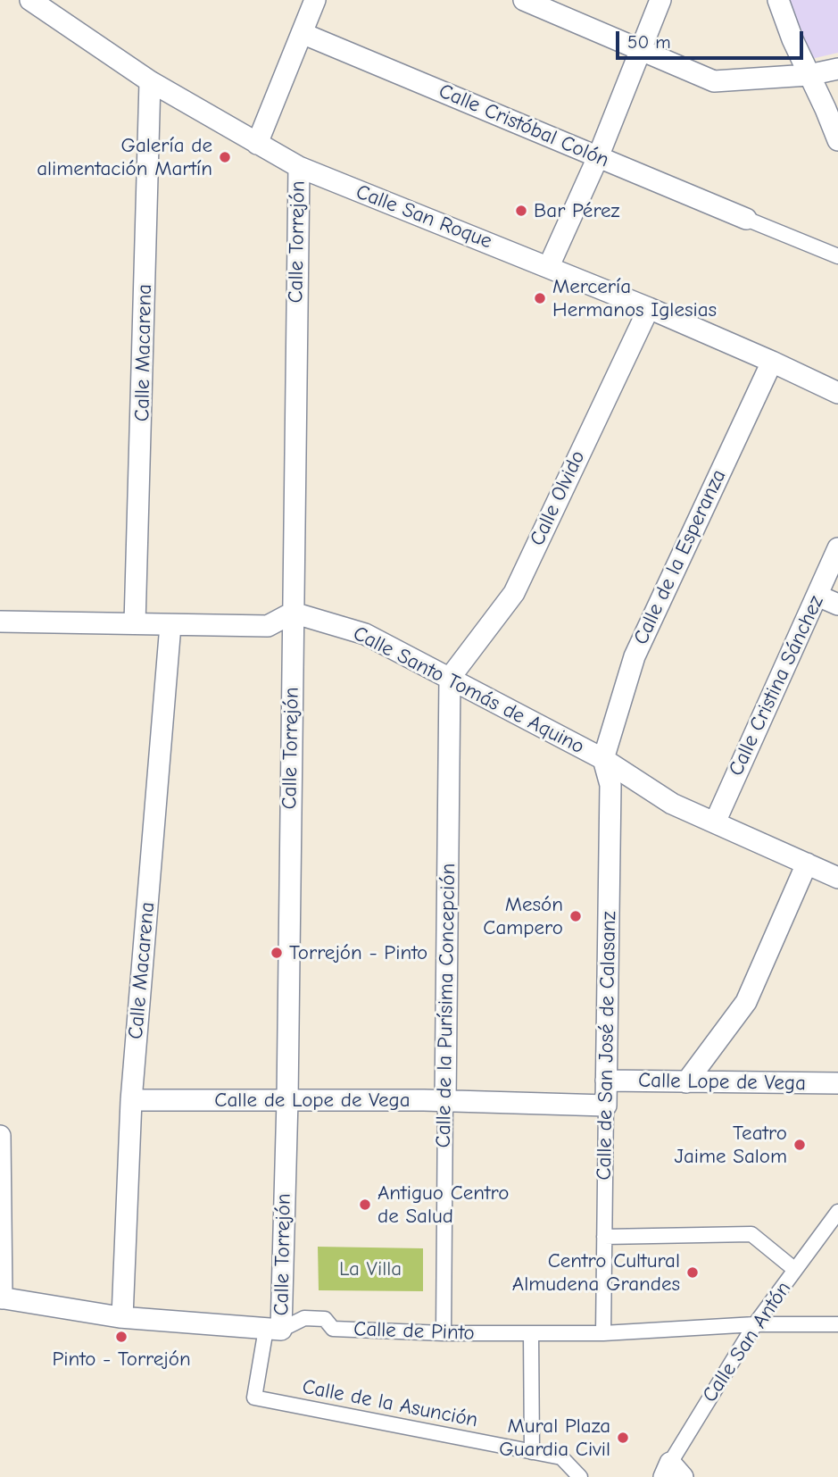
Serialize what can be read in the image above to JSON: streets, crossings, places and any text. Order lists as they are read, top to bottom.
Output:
{
  "streets": {
    "street": [
      "Calle Cristóbal Colón",
      "Calle San Roque",
      "Calle Torrejón",
      "Calle Macarena",
      "Calle Olvido",
      "Calle de la Esperanza",
      "Calle Cristina Sánchez",
      "Calle Santo Tomás de Aquino",
      "Calle de la Purísima Concepción",
      "Calle de San José de Calasanz",
      "Calle Lope de Vega",
      "Calle de Lope de Vega",
      "Calle de Pinto",
      "Calle San Antón",
      "Calle de la Asunción"
    ]
  },
  "crossings": [
    ["Calle San Roque", "Calle Torrejón"],
    ["Calle San Roque", "Calle Macarena"],
    ["Calle San Roque", "Calle Olvido"],
    ["Calle San Roque", "Calle de la Esperanza"],
    ["Calle Torrejón", "Calle Santo Tomás de Aquino"],
    ["Calle Torrejón", "Calle de Lope de Vega"],
    ["Calle Torrejón", "Calle de Pinto"],
    ["Calle Torrejón", "Calle de la Asunción"],
    ["Calle Macarena", "Calle de Lope de Vega"],
    ["Calle Macarena", "Calle de Pinto"],
    ["Calle Olvido", "Calle Santo Tomás de Aquino"],
    ["Calle Olvido", "Calle de la Purísima Concepción"],
    ["Calle de la Esperanza", "Calle Santo Tomás de Aquino"],
    ["Calle de la Esperanza", "Calle de San José de Calasanz"],
    ["Calle Cristina Sánchez", "Calle Santo Tomás de Aquino"],
    ["Calle Santo Tomás de Aquino", "Calle de la Purísima Concepción"],
    ["Calle Santo Tomás de Aquino", "Calle de San José de Calasanz"],
    ["Calle de la Purísima Concepción", "Calle de Lope de Vega"],
    ["Calle de la Purísima Concepción", "Calle de Pinto"],
    ["Calle de San José de Calasanz", "Calle Lope de Vega"],
    ["Calle de San José de Calasanz", "Calle de Lope de Vega"],
    ["Calle de San José de Calasanz", "Calle de Pinto"],
    ["Calle de Pinto", "Calle San Antón"],
    ["Calle de Pinto", "Calle de la Asunción"]
  ],
  "parks": ["La Villa"],
  "places": [
    "Galería de alimentación Martín",
    "Bar Pérez",
    "Mercería Hermanos Iglesias",
    "Mesón Campero",
    "Torrejón - Pinto",
    "Teatro Jaime Salom",
    "Antiguo Centro de Salud",
    "Centro Cultural Almudena Grandes",
    "Pinto - Torrejón",
    "Mural Plaza Guardia Civil"
  ],
  "scale_bar": "50 m"
}
